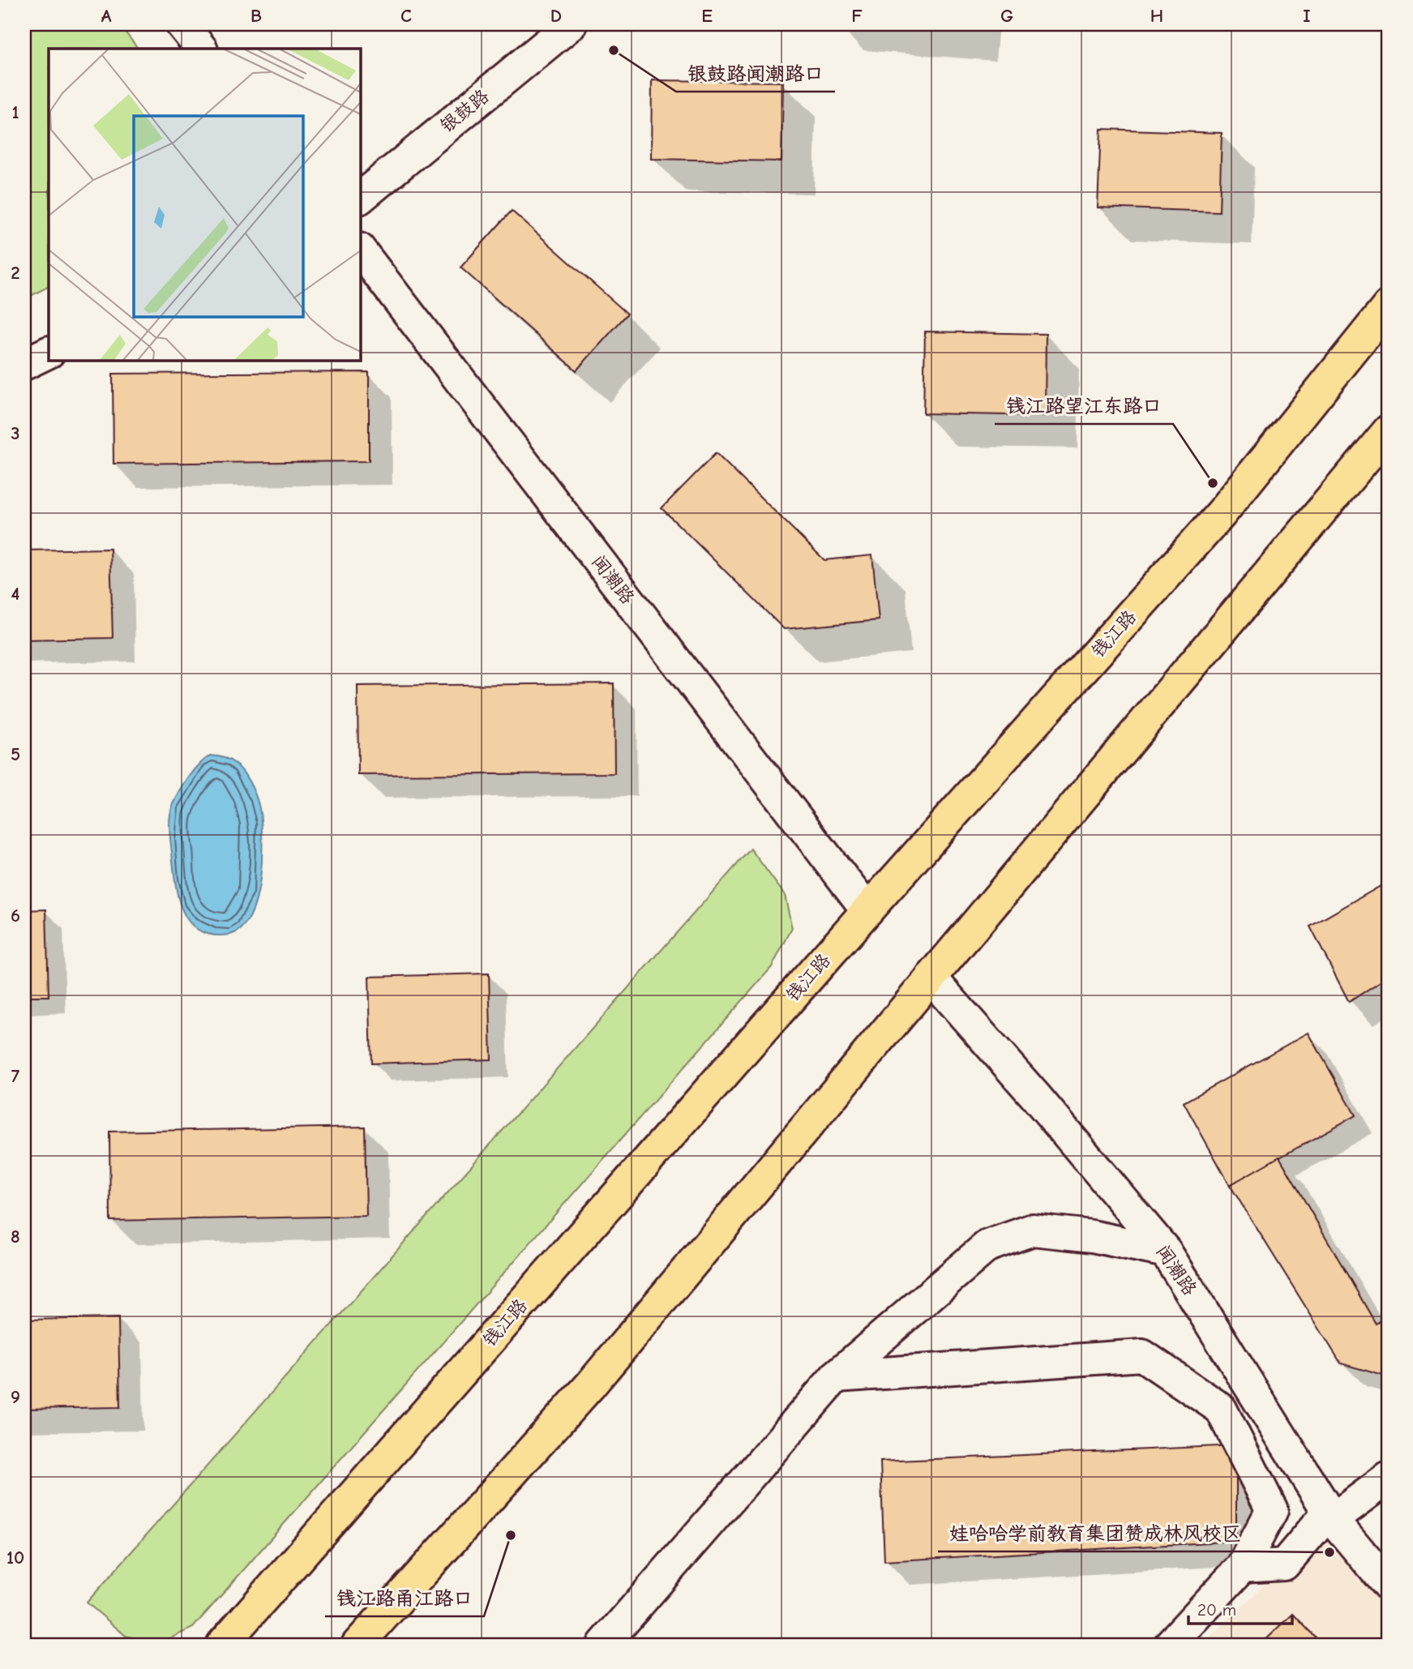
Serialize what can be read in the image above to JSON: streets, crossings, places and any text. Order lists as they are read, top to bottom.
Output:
{
  "streets": {
    "main road": ["钱江路"],
    "street": ["银鼓路", "闻潮路"]
  },
  "crossings": [
    ["闻潮路", "钱江路"]
  ],
  "places": [
    "银鼓路闻潮路口",
    "钱江路望江东路口",
    "钱江路甬江路口",
    "娃哈哈学前教育集团赞成林风校区"
  ],
  "scale_bar": "20 m",
  "grid": {
    "columns": [
      "A",
      "B",
      "C",
      "D",
      "E",
      "F",
      "G",
      "H",
      "I"
    ],
    "rows": [
      "1",
      "2",
      "3",
      "4",
      "5",
      "6",
      "7",
      "8",
      "9",
      "10"
    ]
  }
}
